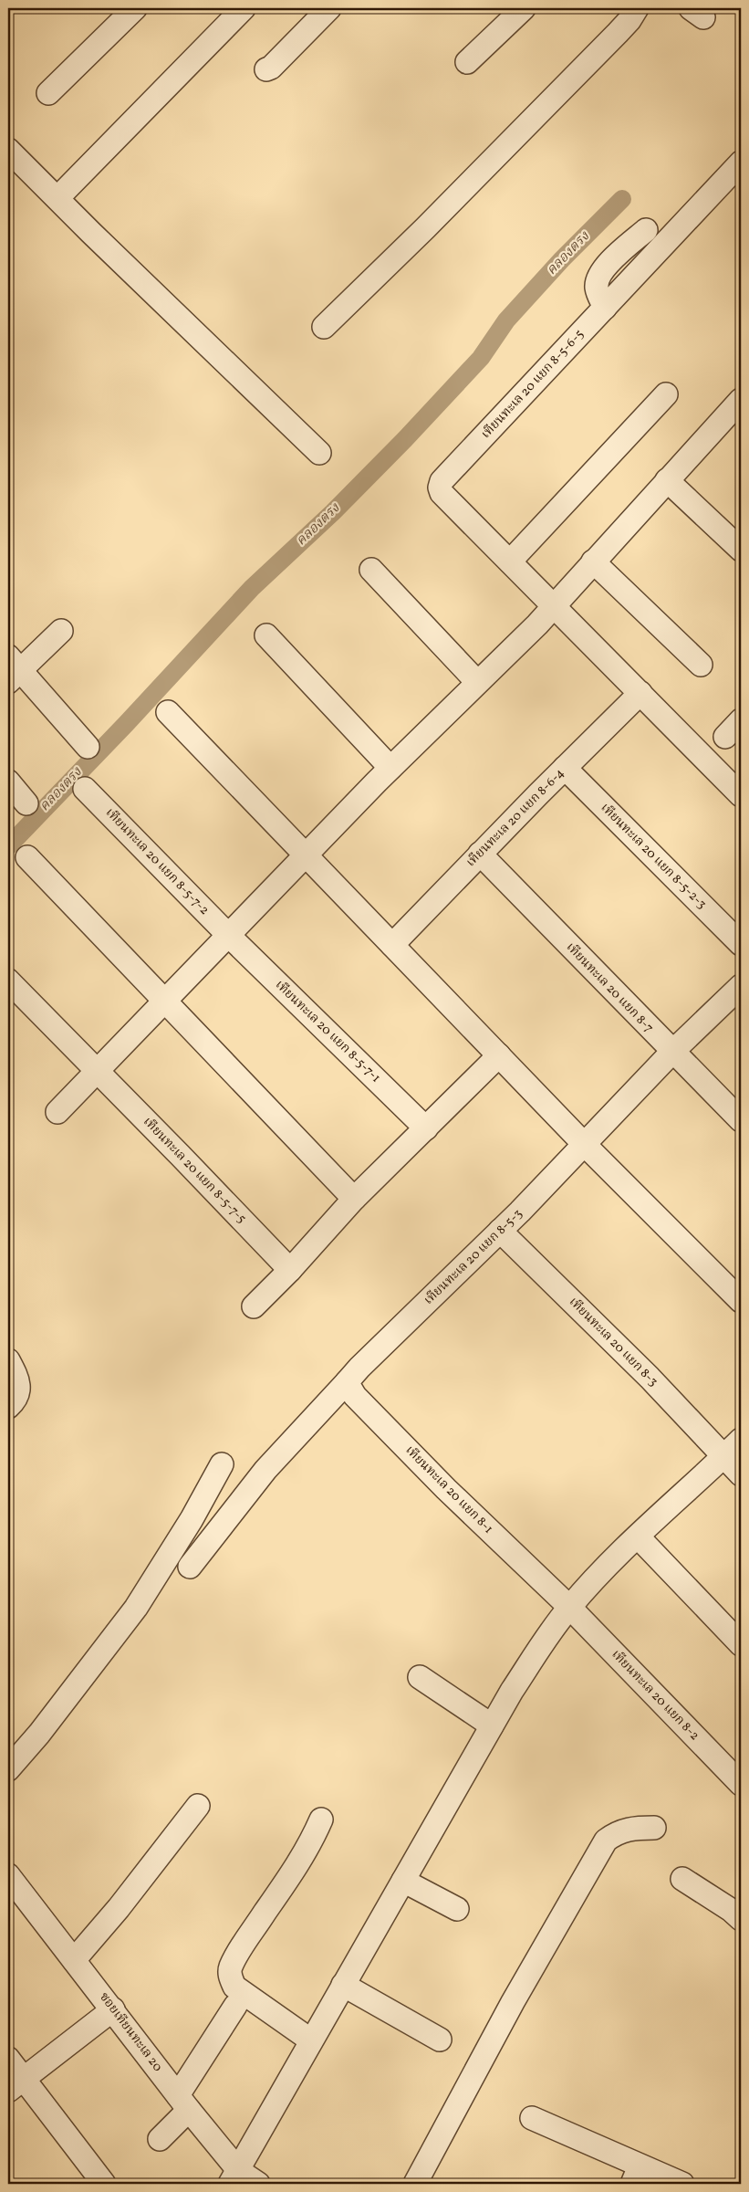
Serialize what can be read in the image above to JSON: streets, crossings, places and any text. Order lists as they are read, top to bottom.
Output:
{
  "streets": {
    "street": [
      "เทียนทะเล 20 แยก 8-5-6-5",
      "เทียนทะเล 20 แยก 8-6-4",
      "เทียนทะเล 20 แยก 8-5-2-3",
      "เทียนทะเล 20 แยก 8-5-7-2",
      "เทียนทะเล 20 แยก 8-7",
      "เทียนทะเล 20 แยก 8-5-7-1",
      "เทียนทะเล 20 แยก 8-5-7-5",
      "เทียนทะเล 20 แยก 8-5-3",
      "เทียนทะเล 20 แยก 8-3",
      "เทียนทะเล 20 แยก 8-1",
      "เทียนทะเล 20 แยก 8-2",
      "ซอยเทียนทะเล 20"
    ]
  },
  "crossings": [
    ["เทียนทะเล 20 แยก 8-5-6-5", "เทียนทะเล 20 แยก 8-6-4"],
    ["เทียนทะเล 20 แยก 8-6-4", "เทียนทะเล 20 แยก 8-5-2-3"],
    ["เทียนทะเล 20 แยก 8-6-4", "เทียนทะเล 20 แยก 8-7"],
    ["เทียนทะเล 20 แยก 8-5-7-2", "เทียนทะเล 20 แยก 8-5-7-1"],
    ["เทียนทะเล 20 แยก 8-7", "เทียนทะเล 20 แยก 8-5-3"],
    ["เทียนทะเล 20 แยก 8-5-3", "เทียนทะเล 20 แยก 8-3"],
    ["เทียนทะเล 20 แยก 8-5-3", "เทียนทะเล 20 แยก 8-1"],
    ["เทียนทะเล 20 แยก 8-1", "เทียนทะเล 20 แยก 8-2"]
  ],
  "water": ["คลองตรง"]
}
